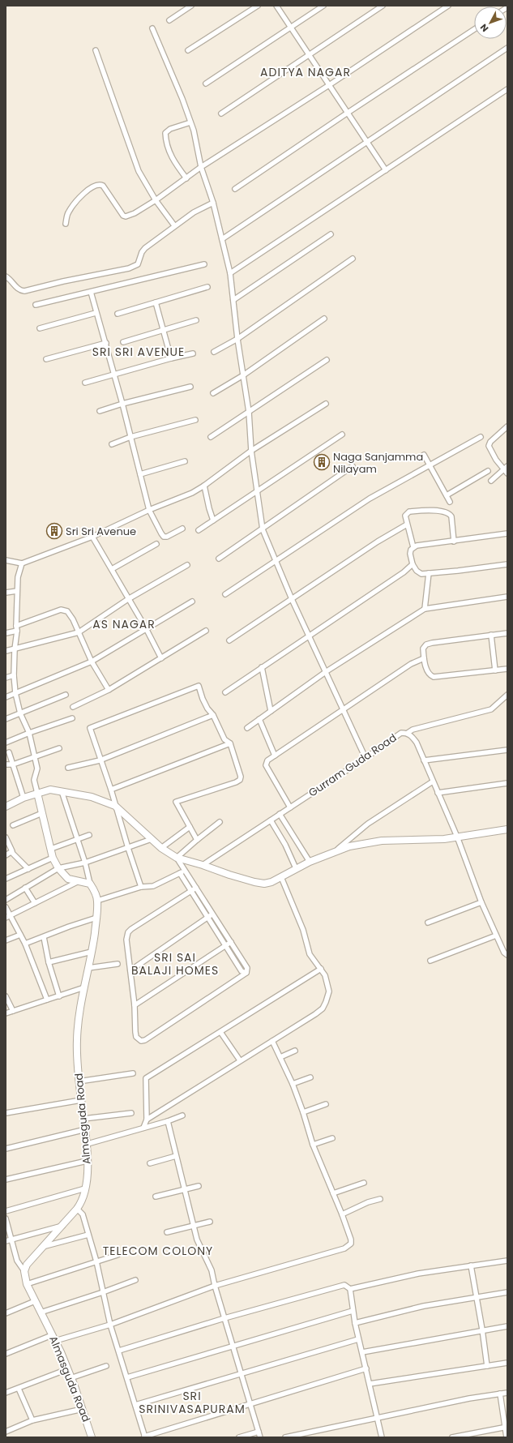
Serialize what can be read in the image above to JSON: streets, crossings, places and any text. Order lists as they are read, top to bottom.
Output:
{
  "streets": {
    "street": ["Gurram Guda Road", "Almasguda Road"]
  },
  "districts": [
    "ADITYA NAGAR",
    "SRI SRI AVENUE",
    "AS NAGAR",
    "SRI SAI BALAJI HOMES",
    "TELECOM COLONY",
    "SRI SRINIVASAPURAM"
  ],
  "places": {
    "building": ["Naga Sanjamma Nilayam", "Sri Sri Avenue"]
  },
  "north": "bottom left"
}
